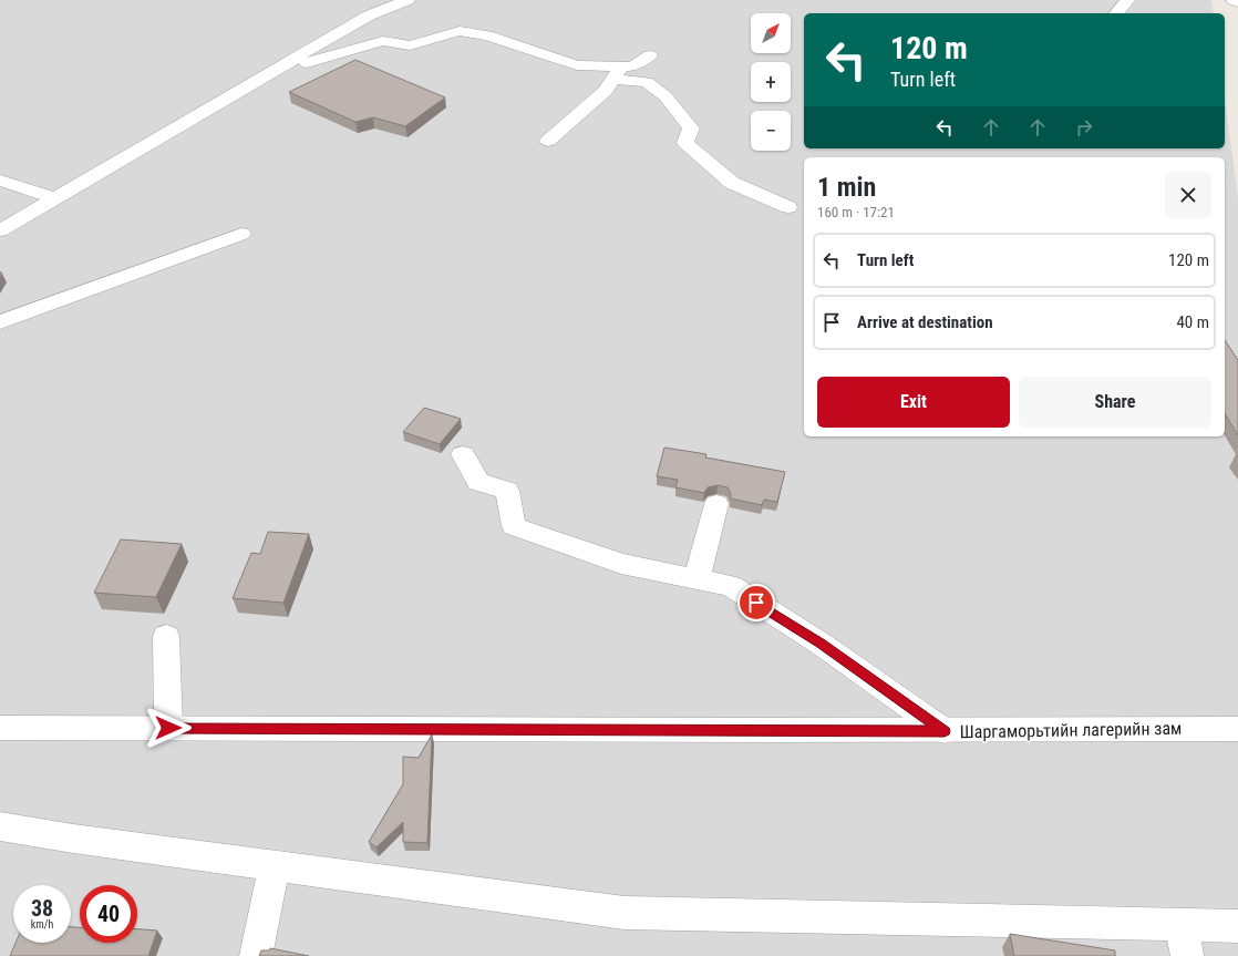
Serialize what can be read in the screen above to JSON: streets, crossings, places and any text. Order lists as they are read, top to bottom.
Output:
{
  "streets": {
    "street": ["Шаргаморьтийн лагерийн зам"]
  },
  "north": "top right",
  "page": {
    "map_buttons": ["+", "−"],
    "turn": ["120 m", "Turn left"],
    "heading": ["1 min", "160 m · 17:21"],
    "list": [
      {
        "name": "Turn left",
        "value": "120 m"
      },
      {
        "name": "Arrive at destination",
        "value": "40 m"
      }
    ],
    "buttons": ["Exit", "Share"],
    "speed": "38 km/h",
    "limit": "40"
  }
}
